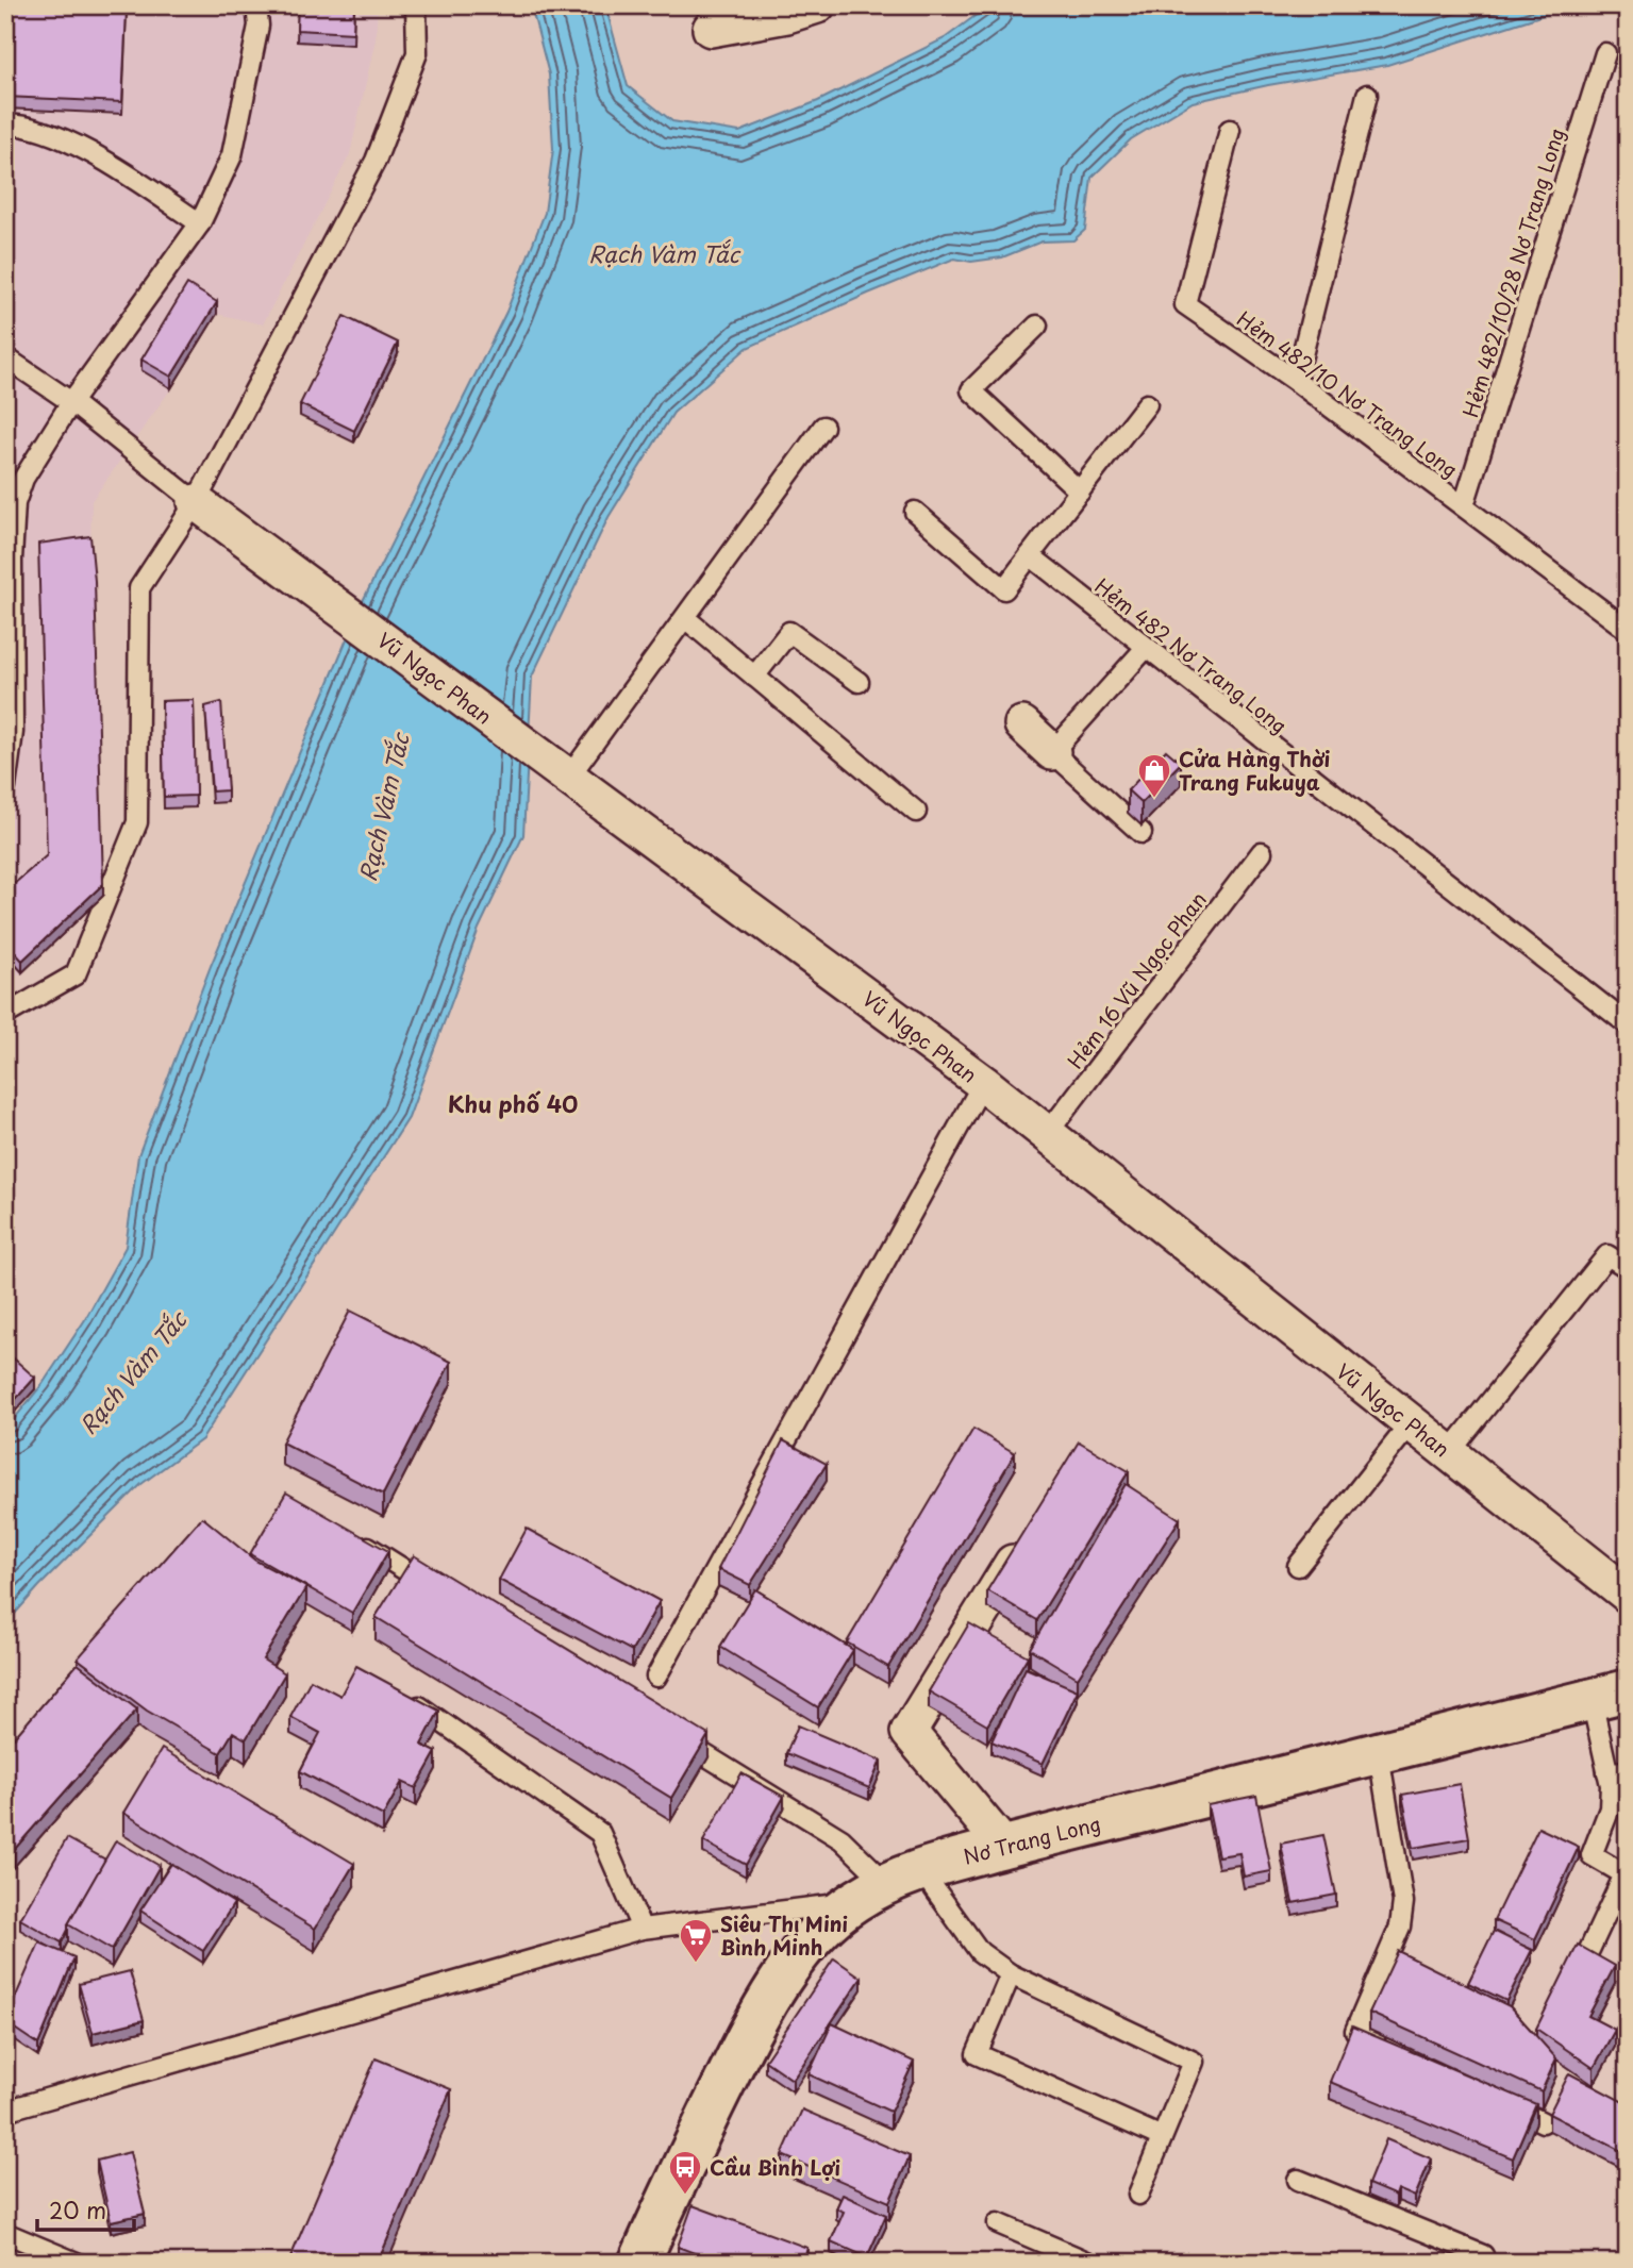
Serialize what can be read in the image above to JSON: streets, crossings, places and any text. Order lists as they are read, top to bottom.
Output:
{
  "streets": {
    "street": ["Vũ Ngọc Phan", "Nơ Trang Long"],
    "lane": [
      "Hẻm 482/10/28 Nơ Trang Long",
      "Hẻm 482/10 Nơ Trang Long",
      "Hẻm 482 Nơ Trang Long",
      "Hẻm 16 Vũ Ngọc Phan"
    ]
  },
  "crossings": [
    ["Hẻm 482/10/28 Nơ Trang Long", "Hẻm 482/10 Nơ Trang Long"],
    ["Vũ Ngọc Phan", "Hẻm 16 Vũ Ngọc Phan"]
  ],
  "districts": ["Khu phố 40"],
  "water": ["Rạch Vàm Tắc"],
  "places": {
    "shop": ["Cửa Hàng Thời Trang Fukuya"],
    "supermarket": ["Siêu Thị Mini Bình Minh"],
    "bus stop": ["Cầu Bình Lợi"]
  },
  "scale_bar": "20 m"
}
